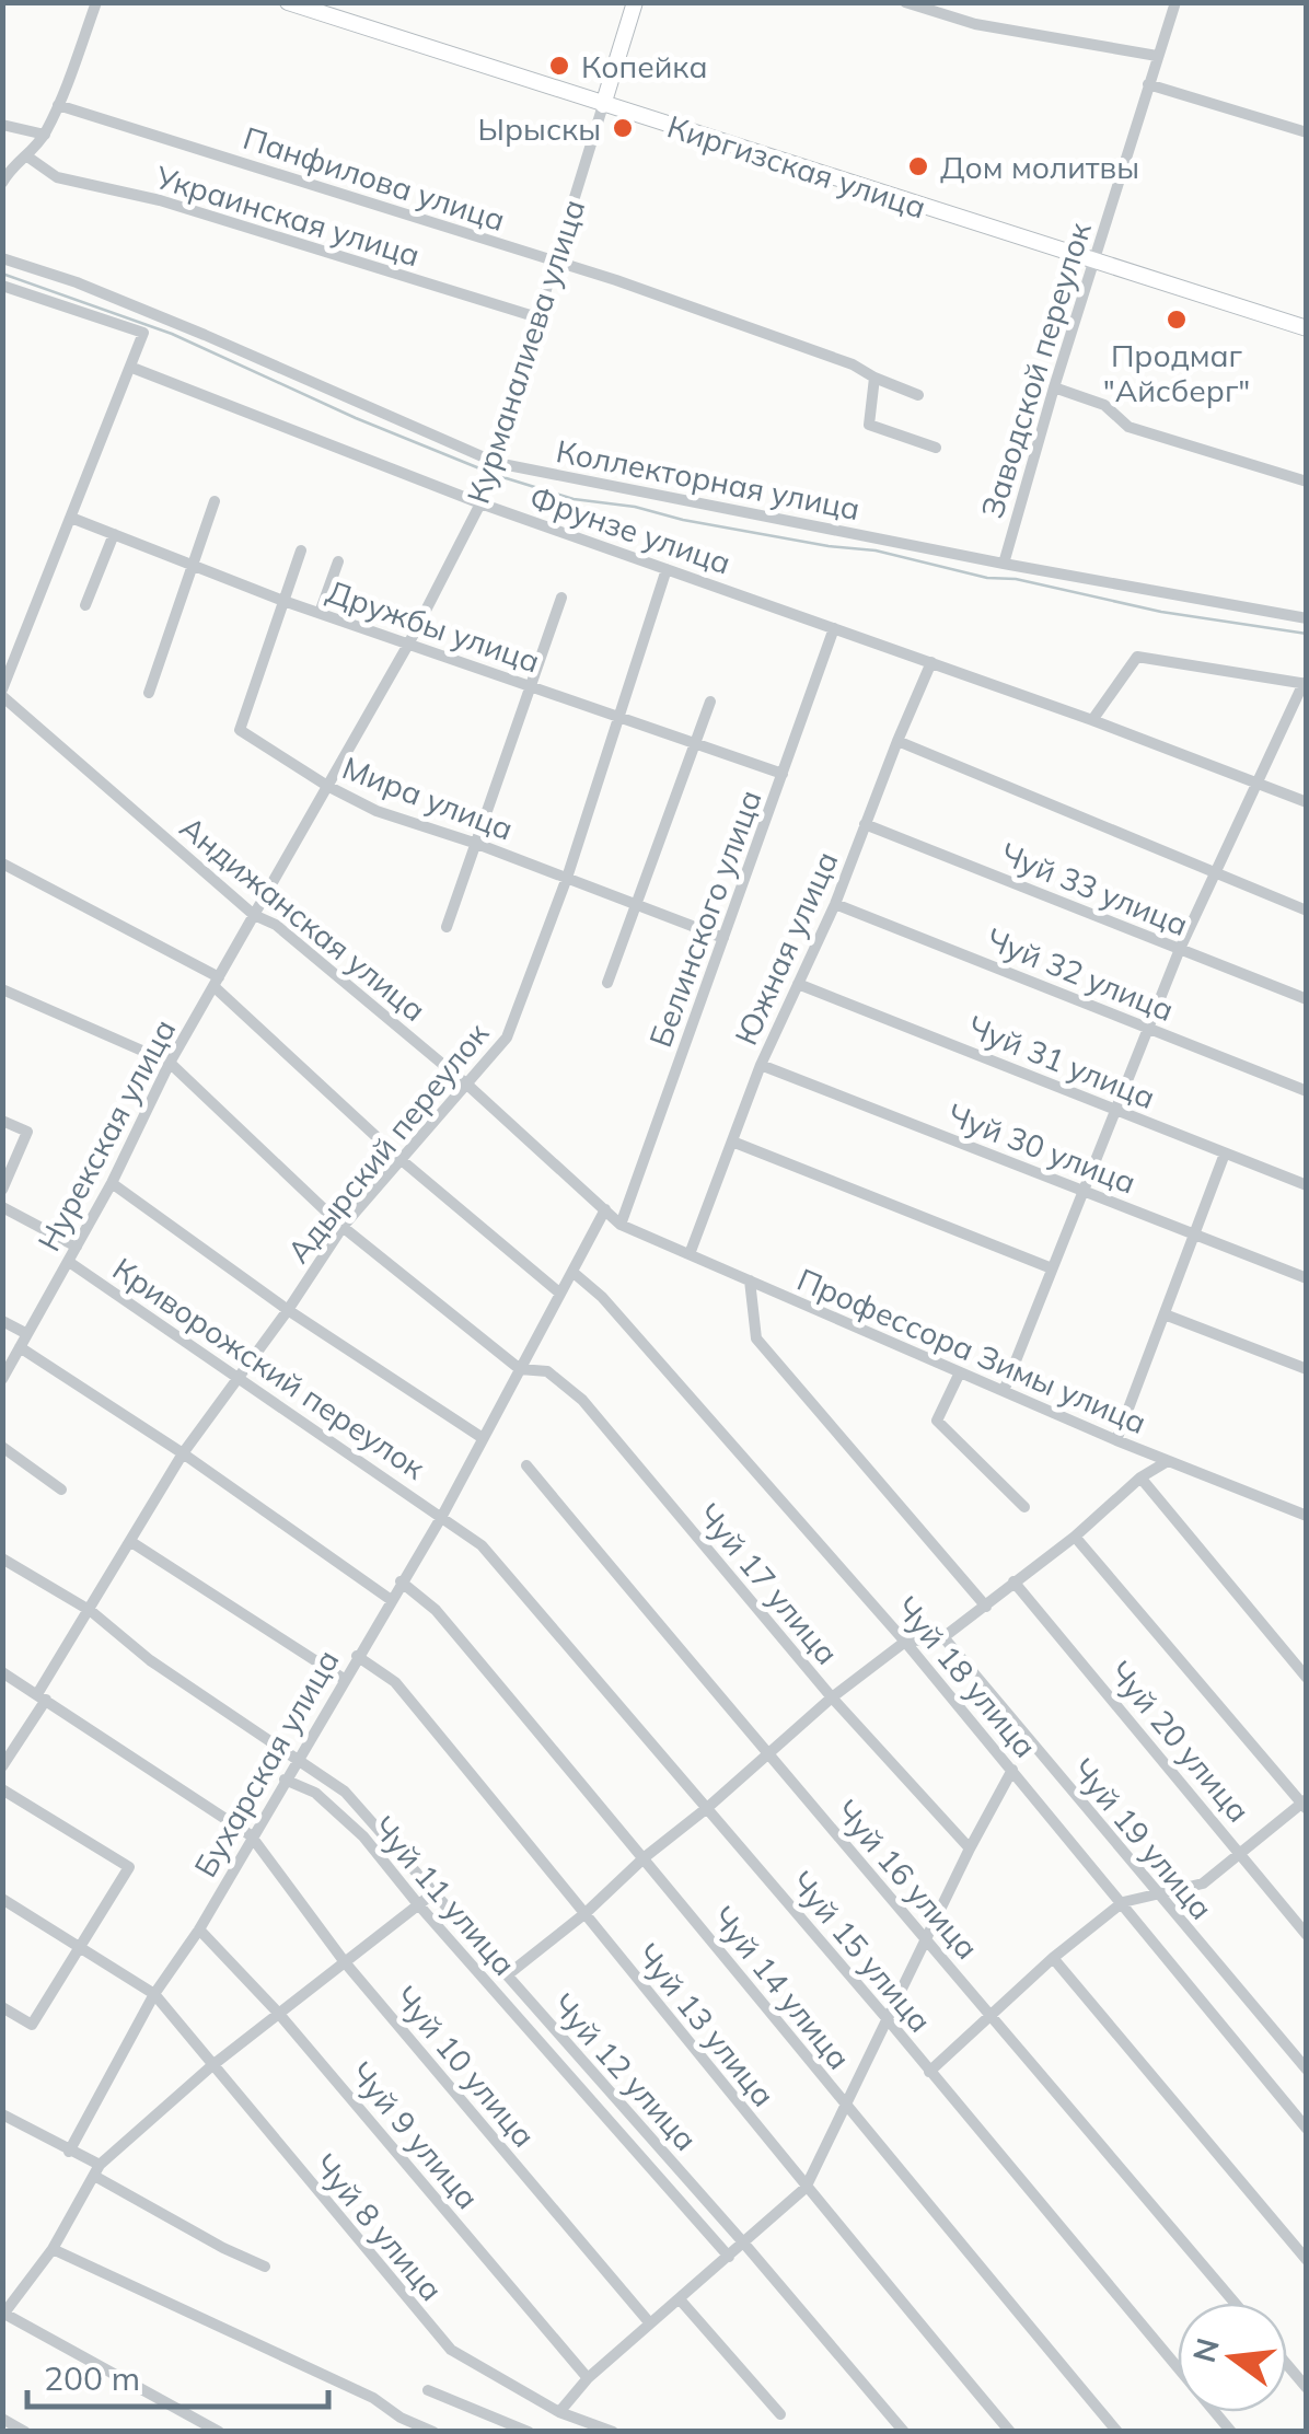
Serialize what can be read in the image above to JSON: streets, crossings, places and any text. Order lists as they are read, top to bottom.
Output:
{
  "streets": {
    "main road": ["Киргизская улица", "Курманалиева улица"],
    "street": [
      "Панфилова улица",
      "Украинская улица",
      "Заводской переулок",
      "Коллекторная улица",
      "Фрунзе улица",
      "Дружбы улица",
      "Мира улица",
      "Чуй 33 улица",
      "Андижанская улица",
      "Белинского улица",
      "Южная улица",
      "Чуй 32 улица",
      "Чуй 31 улица",
      "Нурекская улица",
      "Адырский переулок",
      "Чуй 30 улица",
      "Профессора Зимы улица",
      "Криворожский переулок",
      "Чуй 17 улица",
      "Чуй 18 улица",
      "Чуй 20 улица",
      "Бухарская улица",
      "Чуй 19 улица",
      "Чуй 16 улица",
      "Чуй 11 улица",
      "Чуй 15 улица",
      "Чуй 14 улица",
      "Чуй 13 улица",
      "Чуй 10 улица",
      "Чуй 12 улица",
      "Чуй 9 улица",
      "Чуй 8 улица"
    ]
  },
  "crossings": [
    ["Киргизская улица", "Курманалиева улица"],
    ["Киргизская улица", "Заводской переулок"],
    ["Панфилова улица", "Курманалиева улица"],
    ["Украинская улица", "Курманалиева улица"],
    ["Курманалиева улица", "Коллекторная улица"],
    ["Курманалиева улица", "Фрунзе улица"],
    ["Курманалиева улица", "Дружбы улица"],
    ["Курманалиева улица", "Мира улица"],
    ["Курманалиева улица", "Андижанская улица"],
    ["Курманалиева улица", "Нурекская улица"],
    ["Заводской переулок", "Коллекторная улица"],
    ["Фрунзе улица", "Белинского улица"],
    ["Фрунзе улица", "Южная улица"],
    ["Фрунзе улица", "Адырский переулок"],
    ["Дружбы улица", "Мира улица"],
    ["Дружбы улица", "Белинского улица"],
    ["Дружбы улица", "Адырский переулок"],
    ["Мира улица", "Белинского улица"],
    ["Мира улица", "Адырский переулок"],
    ["Чуй 33 улица", "Южная улица"],
    ["Андижанская улица", "Белинского улица"],
    ["Андижанская улица", "Нурекская улица"],
    ["Андижанская улица", "Адырский переулок"],
    ["Андижанская улица", "Профессора Зимы улица"],
    ["Андижанская улица", "Бухарская улица"],
    ["Белинского улица", "Профессора Зимы улица"],
    ["Южная улица", "Чуй 32 улица"],
    ["Южная улица", "Чуй 31 улица"],
    ["Южная улица", "Чуй 30 улица"],
    ["Южная улица", "Профессора Зимы улица"],
    ["Нурекская улица", "Криворожский переулок"],
    ["Нурекская улица", "Чуй 17 улица"],
    ["Адырский переулок", "Криворожский переулок"],
    ["Адырский переулок", "Чуй 17 улица"],
    ["Адырский переулок", "Чуй 10 улица"],
    ["Адырский переулок", "Чуй 12 улица"],
    ["Криворожский переулок", "Бухарская улица"],
    ["Криворожский переулок", "Чуй 15 улица"],
    ["Чуй 17 улица", "Бухарская улица"],
    ["Чуй 18 улица", "Бухарская улица"],
    ["Бухарская улица", "Чуй 11 улица"],
    ["Бухарская улица", "Чуй 15 улица"],
    ["Бухарская улица", "Чуй 14 улица"],
    ["Бухарская улица", "Чуй 13 улица"],
    ["Бухарская улица", "Чуй 10 улица"],
    ["Бухарская улица", "Чуй 12 улица"],
    ["Бухарская улица", "Чуй 9 улица"],
    ["Бухарская улица", "Чуй 8 улица"]
  ],
  "places": [
    "Копейка",
    "Ырыскы",
    "Дом молитвы",
    "Продмаг \"Айсберг\""
  ],
  "scale_bar": "200 m",
  "north": "left"
}
